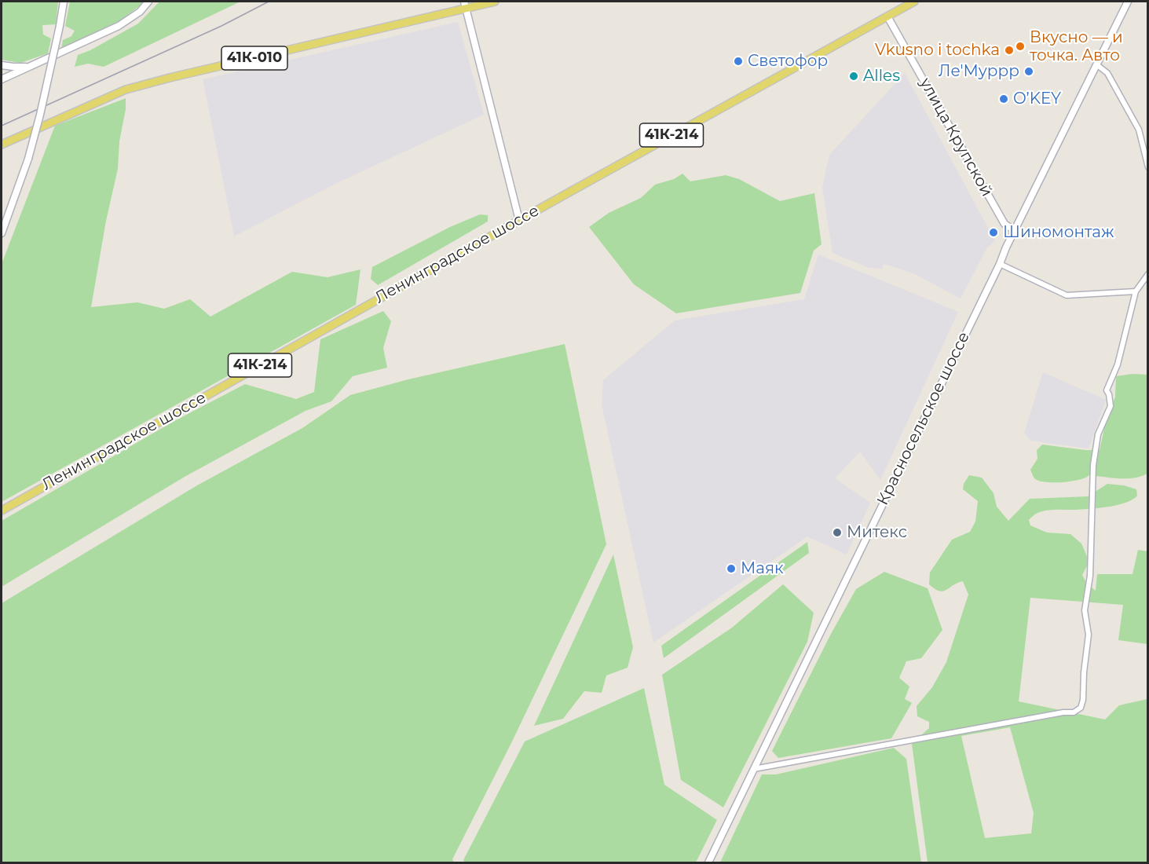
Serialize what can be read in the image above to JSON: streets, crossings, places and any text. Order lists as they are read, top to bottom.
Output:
{
  "streets": {
    "main road": [
      "41К-010",
      "41К-214",
      "улица Крупской",
      "Ленинградское шоссе",
      "Красносельское шоссе"
    ]
  },
  "crossings": [
    ["улица Крупской", "Ленинградское шоссе"],
    ["улица Крупской", "Красносельское шоссе"]
  ],
  "places": [
    "Вкусно — и точка. Авто",
    "Vkusno i tochka",
    "Светофор",
    "Ле'Муррр",
    "Alles",
    "O’KEY",
    "Шиномонтаж",
    "Митекс",
    "Маяк"
  ]
}
